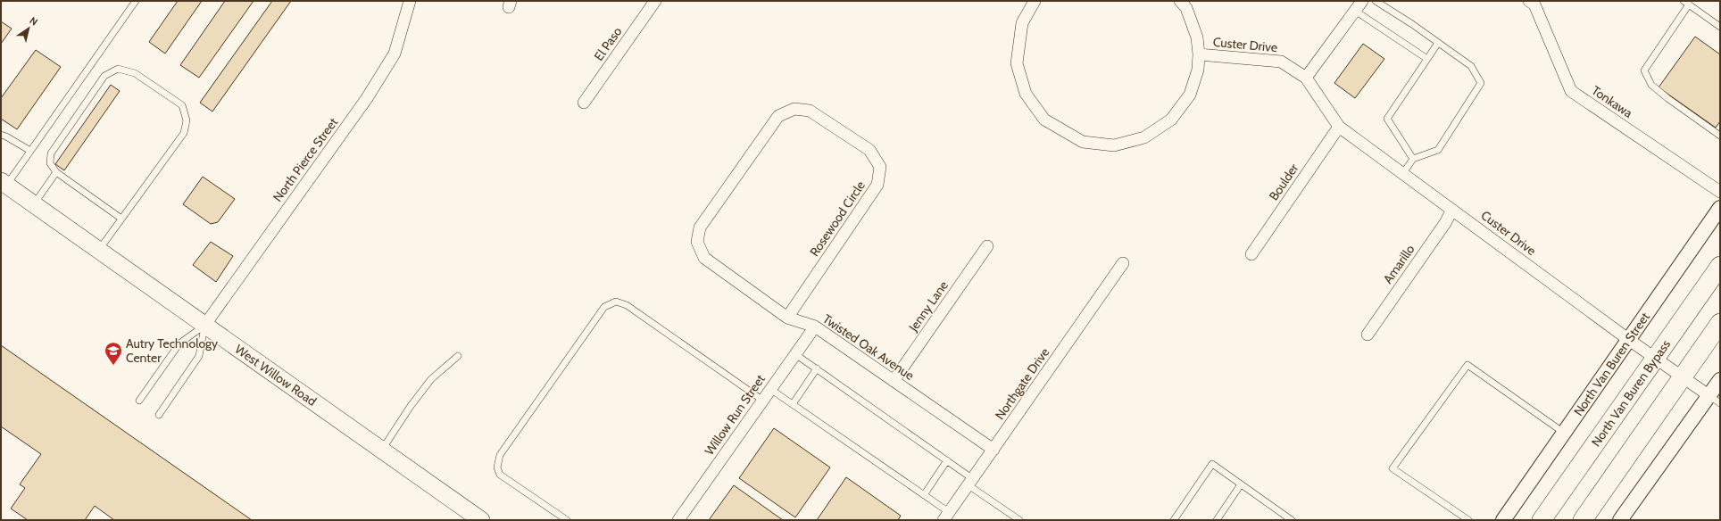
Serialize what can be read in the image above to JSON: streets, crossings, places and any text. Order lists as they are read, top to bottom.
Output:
{
  "streets": {
    "main road": ["West Willow Road", "North Van Buren Bypass"],
    "street": [
      "El Paso",
      "Custer Drive",
      "Tonkawa",
      "North Pierce Street",
      "Boulder",
      "Rosewood Circle",
      "Amarillo",
      "Jenny Lane",
      "Twisted Oak Avenue",
      "North Van Buren Street",
      "Northgate Drive",
      "Willow Run Street"
    ]
  },
  "crossings": [
    ["Custer Drive", "Boulder"],
    ["Custer Drive", "Amarillo"],
    ["Custer Drive", "North Van Buren Street"],
    ["Custer Drive", "North Van Buren Bypass"],
    ["North Pierce Street", "West Willow Road"],
    ["Rosewood Circle", "Twisted Oak Avenue"],
    ["Jenny Lane", "Twisted Oak Avenue"],
    ["Twisted Oak Avenue", "Northgate Drive"],
    ["Twisted Oak Avenue", "Willow Run Street"]
  ],
  "places": {
    "school or university": ["Autry Technology Center"]
  },
  "north": "top right"
}
